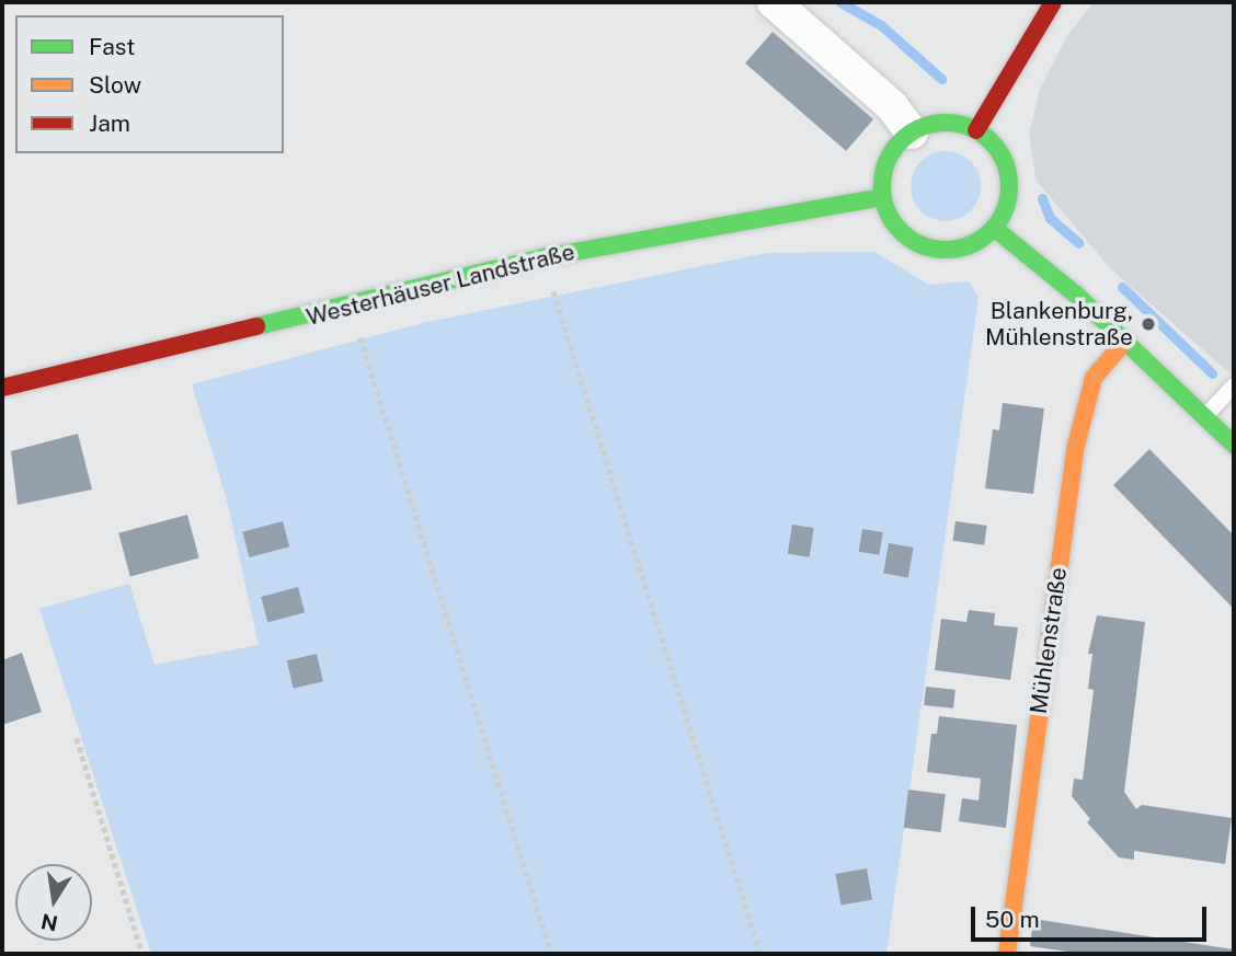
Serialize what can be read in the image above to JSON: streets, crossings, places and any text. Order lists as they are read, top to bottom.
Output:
{
  "streets": {
    "main road": ["Westerhäuser Landstraße", "Mühlenstraße"]
  },
  "places": ["Blankenburg, Mühlenstraße"],
  "legend": ["Fast", "Slow", "Jam"],
  "scale_bar": "50 m",
  "north": "bottom"
}
